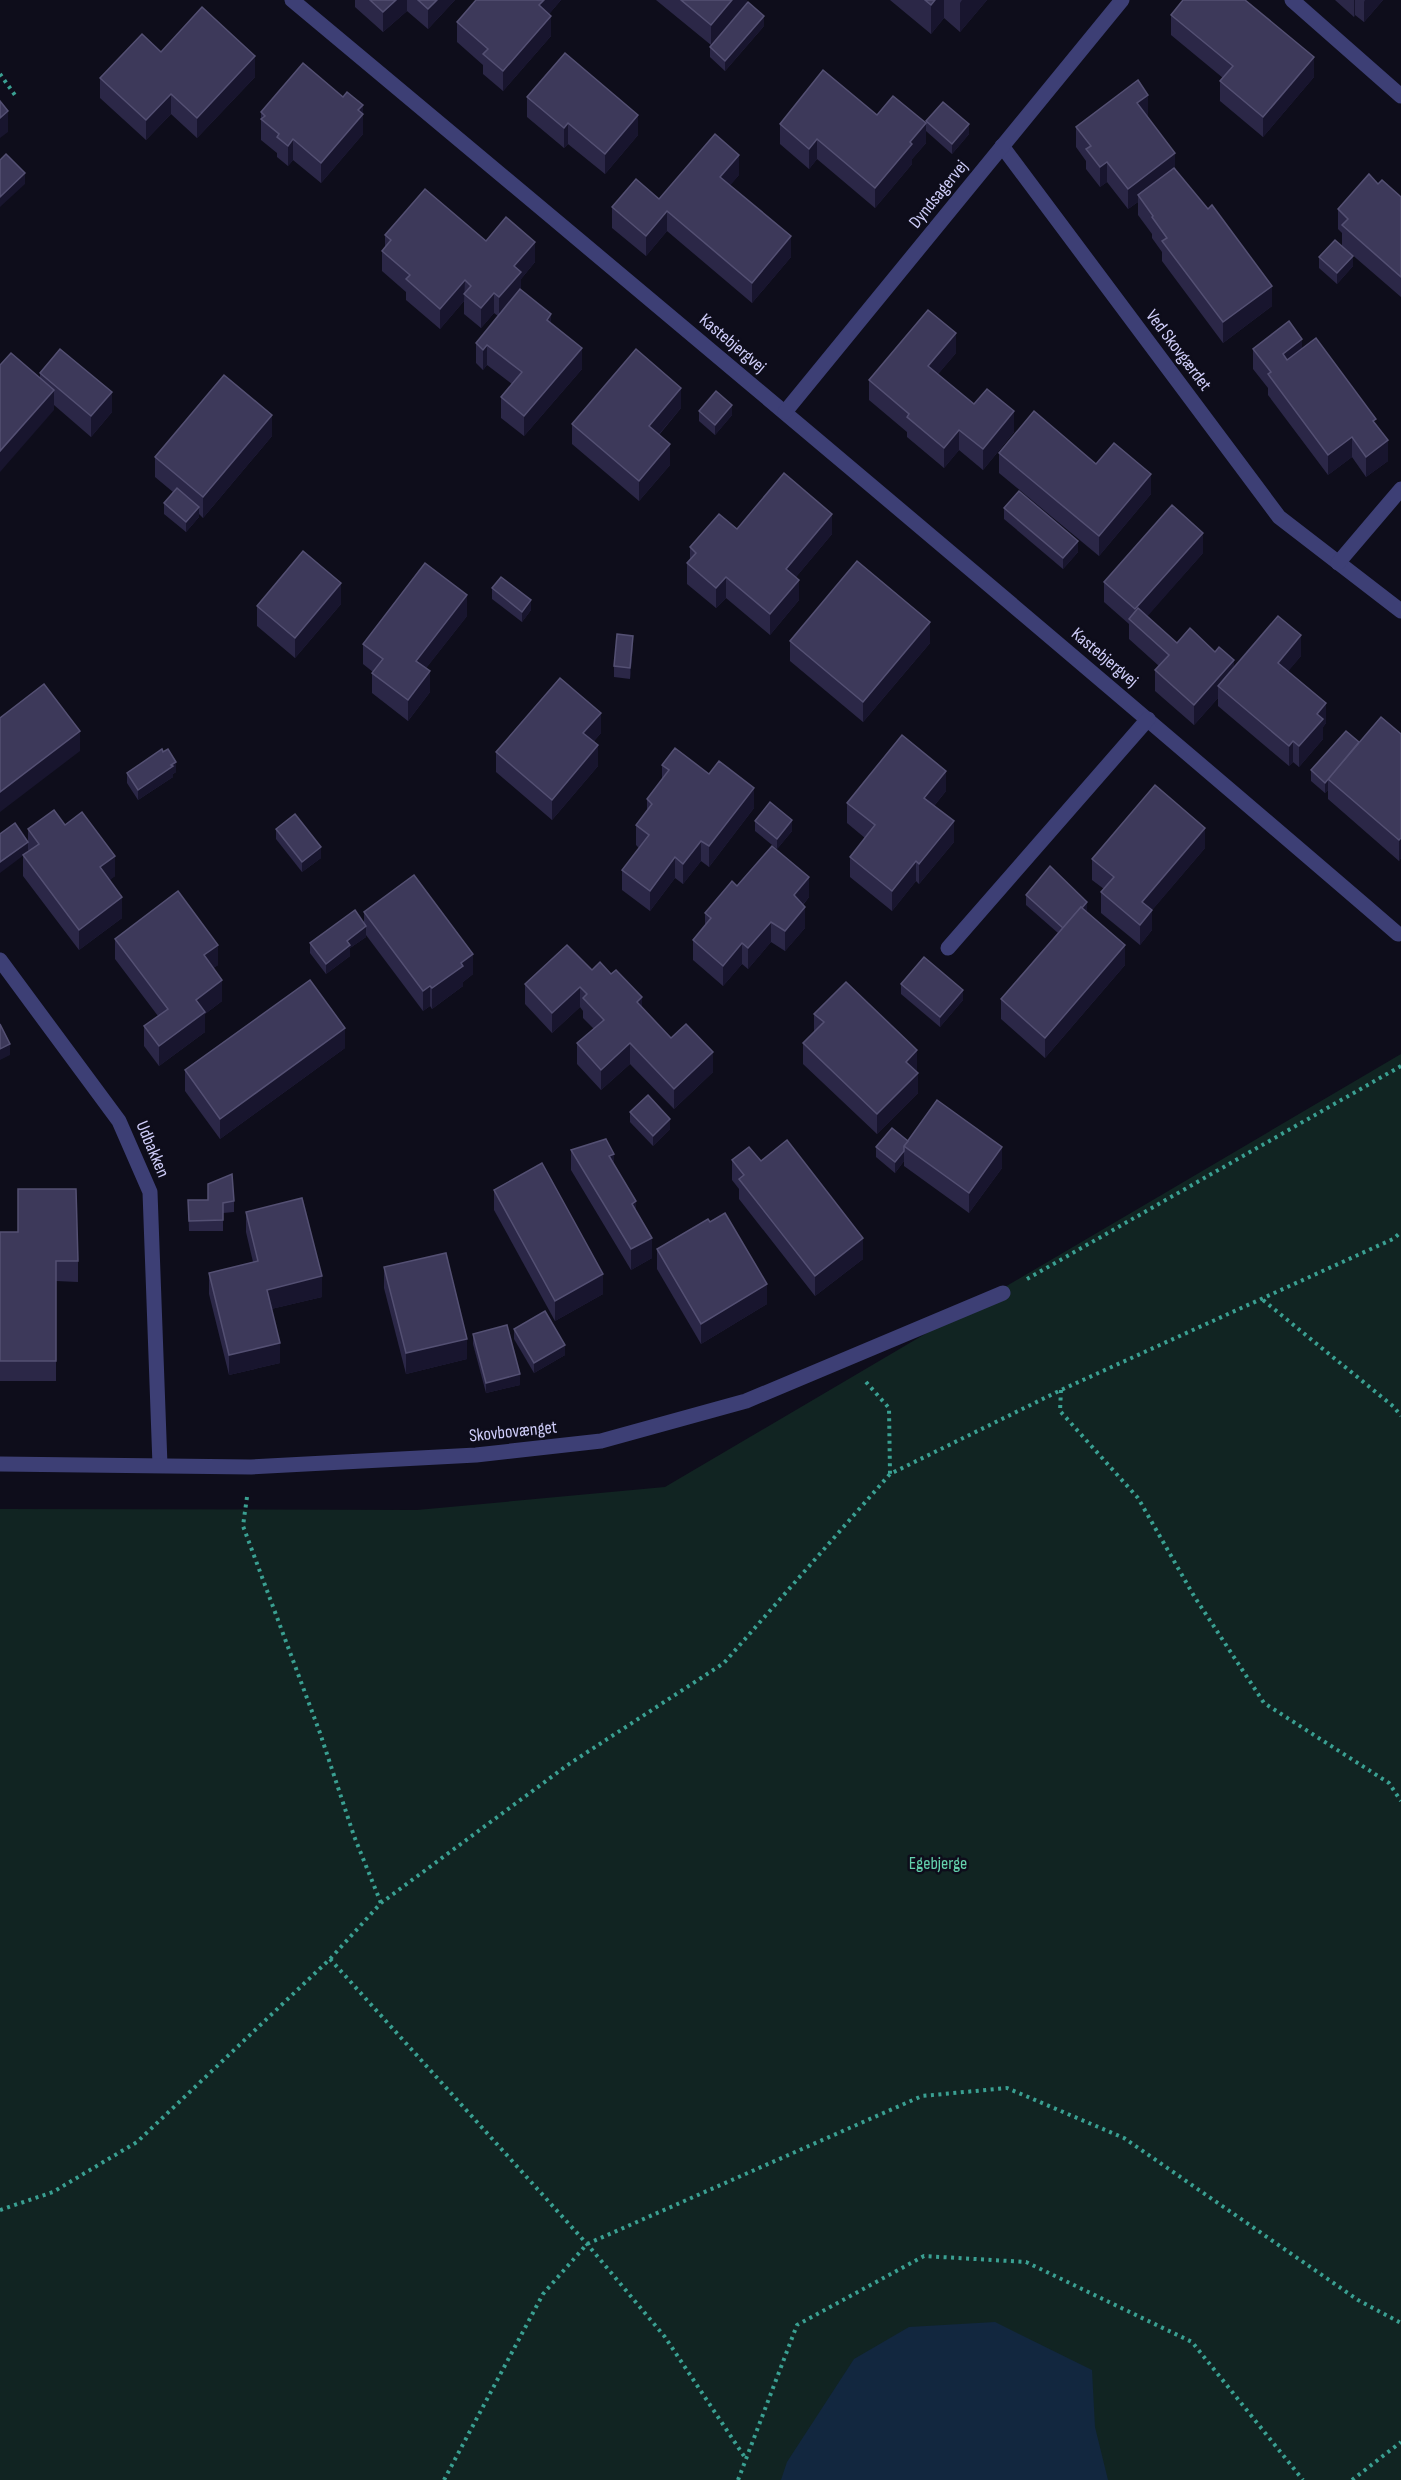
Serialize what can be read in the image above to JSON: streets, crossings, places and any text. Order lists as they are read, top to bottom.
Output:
{
  "streets": {
    "street": [
      "Dyndsagervej",
      "Kastebjergvej",
      "Ved Skovgærdet",
      "Udbakken",
      "Skovbovænget"
    ]
  },
  "crossings": [
    ["Dyndsagervej", "Kastebjergvej"],
    ["Dyndsagervej", "Ved Skovgærdet"],
    ["Udbakken", "Skovbovænget"]
  ],
  "parks": ["Egebjerge"]
}
